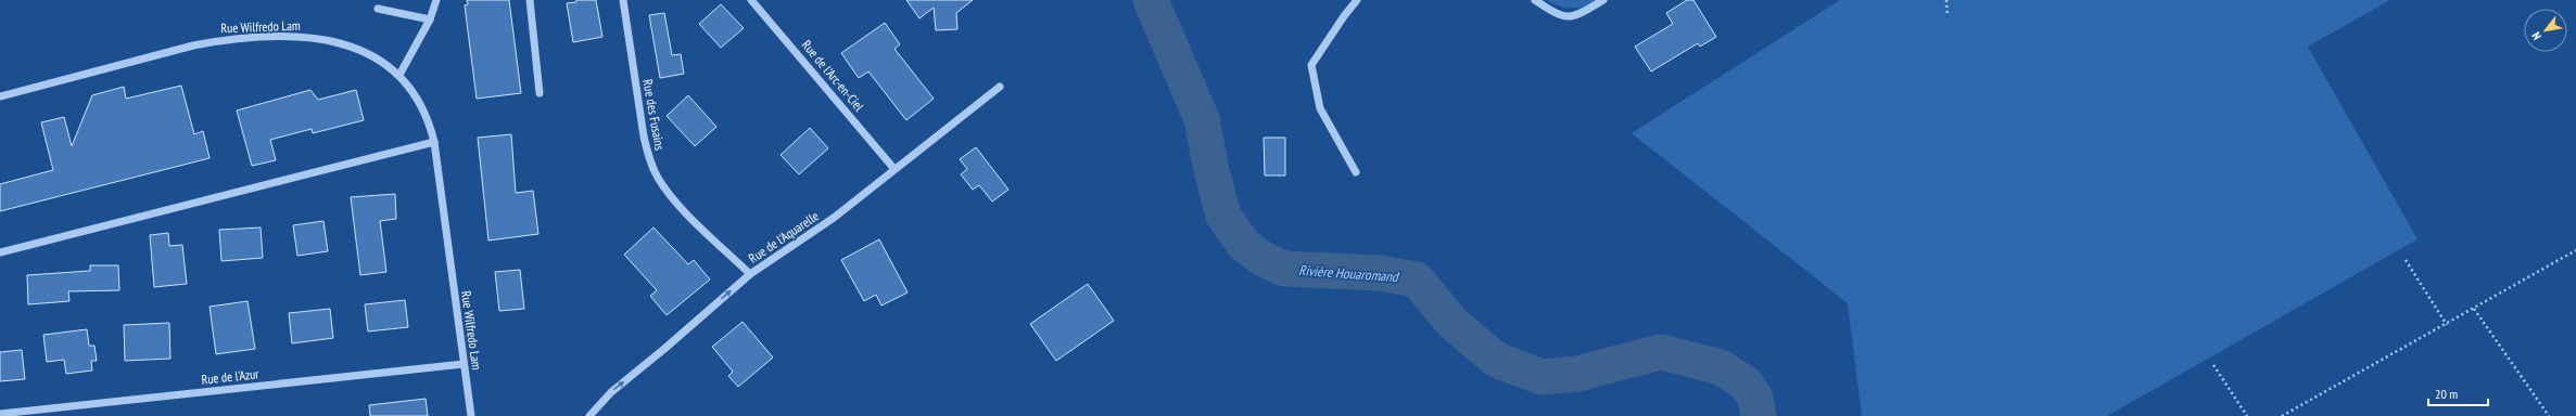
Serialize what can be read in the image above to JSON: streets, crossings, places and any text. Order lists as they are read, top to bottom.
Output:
{
  "streets": {
    "street": [
      "Rue Wilfredo Lam",
      "Rue de l'Arc-en-Ciel",
      "Rue des Fusains",
      "Rue de l'Aquarelle",
      "Rue de l'Azur"
    ]
  },
  "crossings": [
    ["Rue Wilfredo Lam", "Rue de l'Azur"],
    ["Rue de l'Arc-en-Ciel", "Rue de l'Aquarelle"],
    ["Rue des Fusains", "Rue de l'Aquarelle"]
  ],
  "one_way": ["Rue de l'Aquarelle"],
  "water": ["Rivière Houaromand"],
  "scale_bar": "20 m",
  "north": "bottom left"
}
